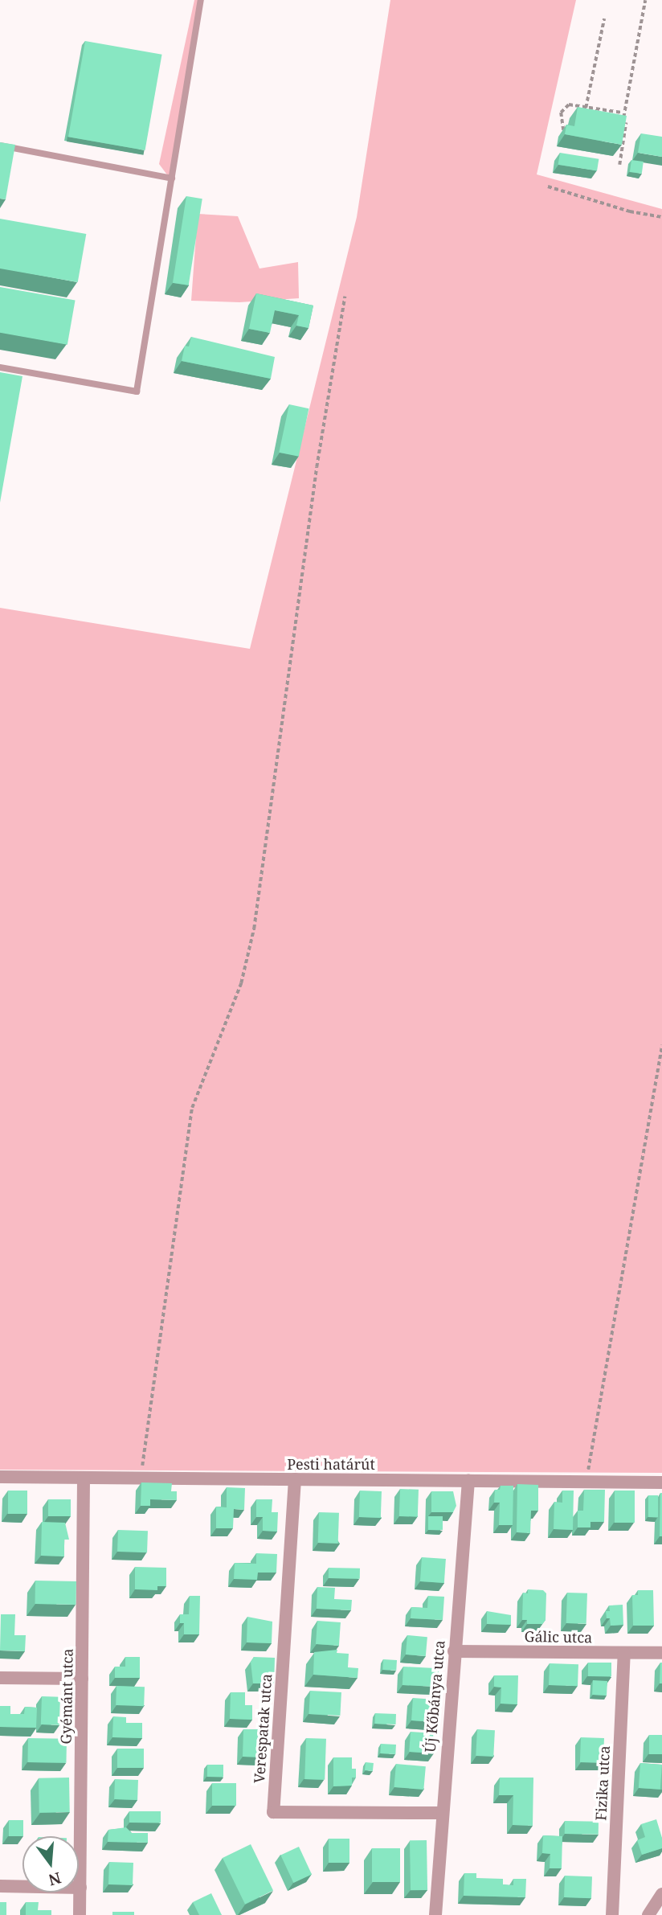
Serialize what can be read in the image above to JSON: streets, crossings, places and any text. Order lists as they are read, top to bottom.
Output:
{
  "streets": {
    "street": [
      "Pesti határút",
      "Gálic utca",
      "Gyémánt utca",
      "Új Kőbánya utca",
      "Verespatak utca",
      "Fizika utca"
    ]
  },
  "crossings": [
    ["Pesti határút", "Gyémánt utca"],
    ["Pesti határút", "Új Kőbánya utca"],
    ["Pesti határút", "Verespatak utca"],
    ["Gálic utca", "Új Kőbánya utca"],
    ["Gálic utca", "Fizika utca"],
    ["Új Kőbánya utca", "Verespatak utca"]
  ],
  "north": "bottom"
}
